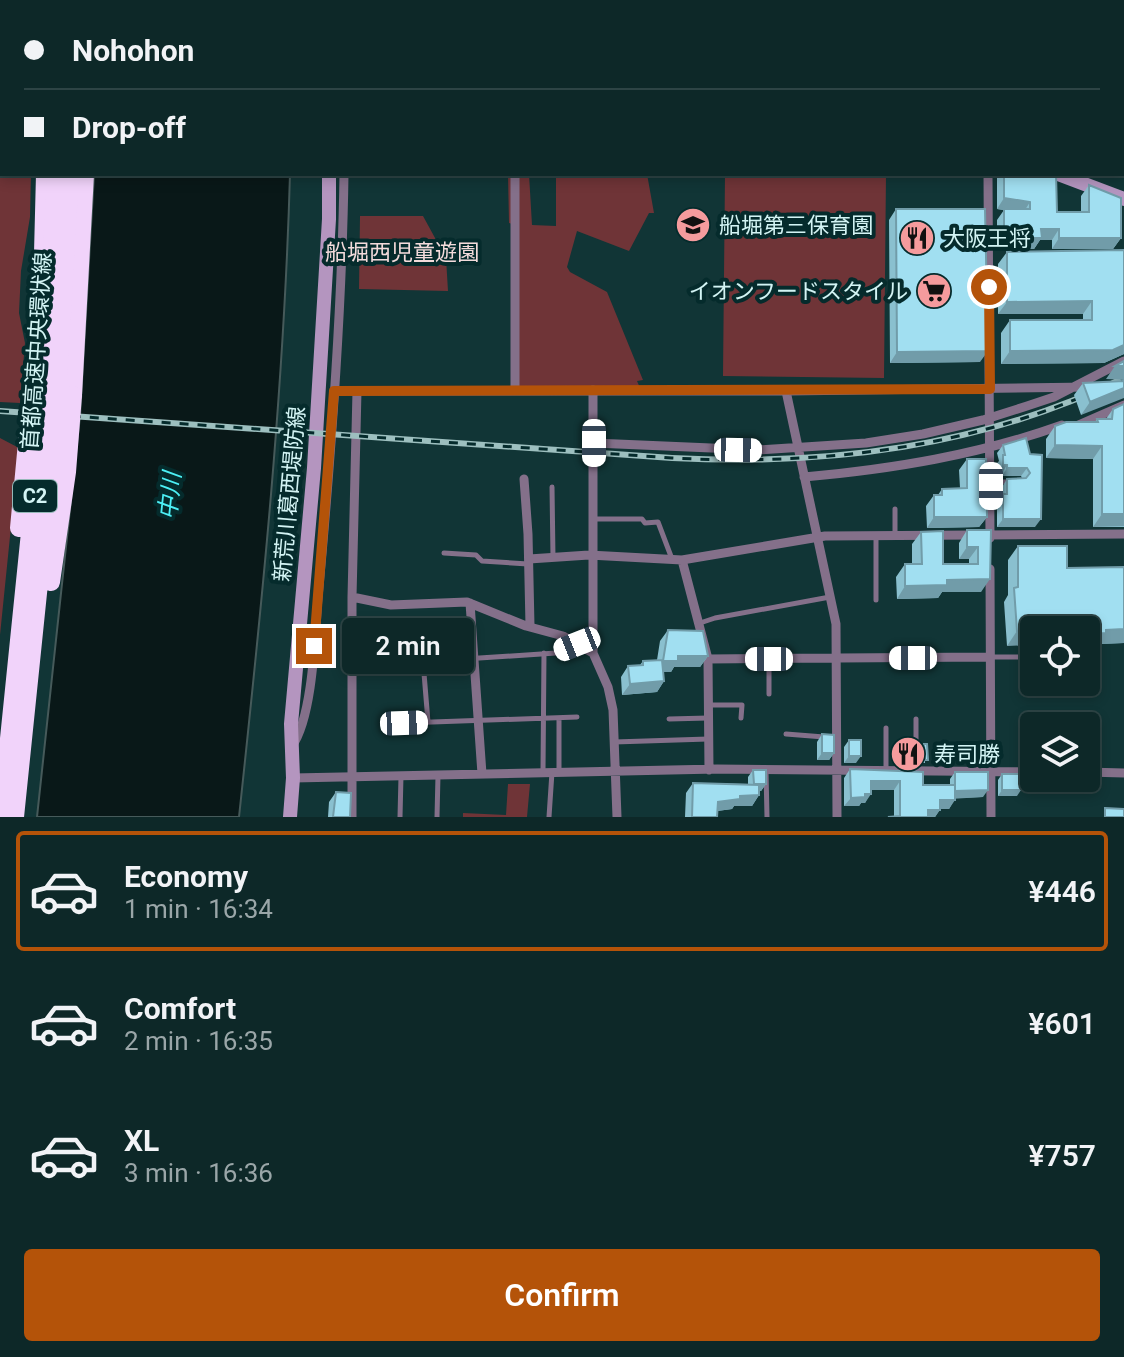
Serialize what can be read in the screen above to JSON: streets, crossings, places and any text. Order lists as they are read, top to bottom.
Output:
{
  "streets": {
    "highway": ["首都高速中央環状線", "C2"],
    "main road": ["新荒川葛西堤防線"]
  },
  "water": ["中川"],
  "parks": ["船堀西児童遊園"],
  "places": {
    "school or university": ["船堀第三保育園"],
    "restaurant": ["大阪王将", "寿司勝"],
    "supermarket": ["イオンフードスタイル"]
  },
  "page": {
    "banner": ["Nohohon", "Drop-off"],
    "bubble": "2 min",
    "list": [
      {
        "name": "Economy",
        "note": "1 min · 16:34",
        "value": "¥446"
      },
      {
        "name": "Comfort",
        "note": "2 min · 16:35",
        "value": "¥601"
      },
      {
        "name": "XL",
        "note": "3 min · 16:36",
        "value": "¥757"
      }
    ],
    "buttons": "Confirm"
  }
}
